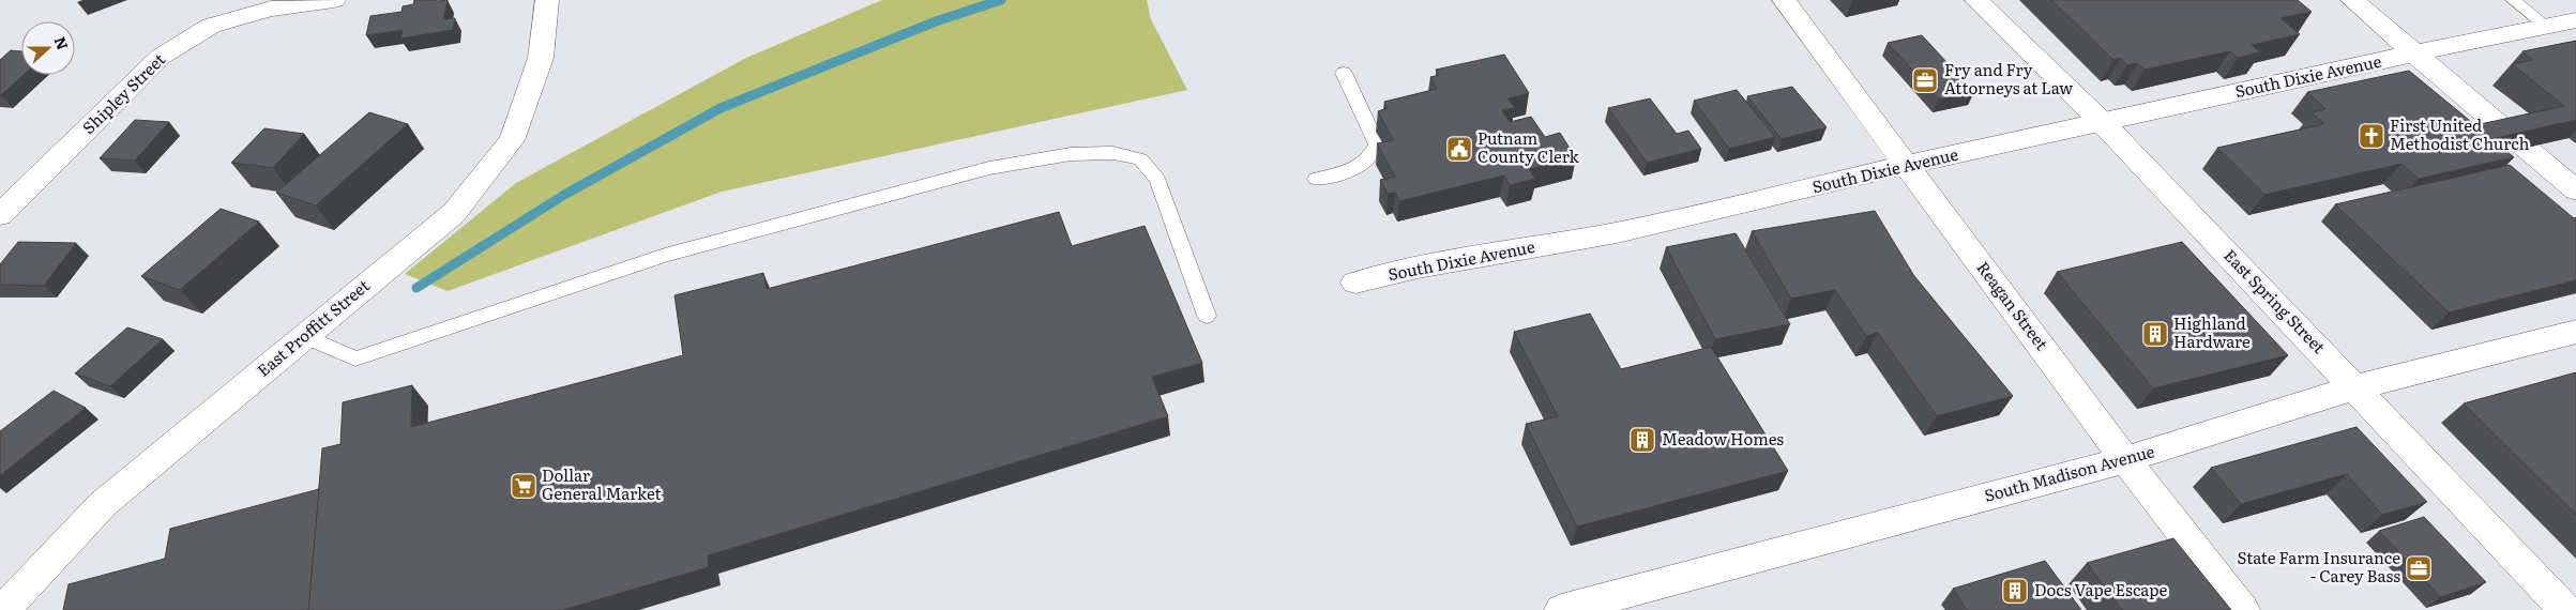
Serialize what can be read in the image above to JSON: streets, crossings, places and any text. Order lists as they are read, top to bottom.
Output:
{
  "streets": {
    "street": [
      "South Dixie Avenue",
      "Shipley Street",
      "East Spring Street",
      "Reagan Street",
      "East Proffitt Street",
      "South Madison Avenue"
    ]
  },
  "crossings": [
    ["South Dixie Avenue", "East Spring Street"],
    ["South Dixie Avenue", "Reagan Street"],
    ["East Spring Street", "South Madison Avenue"],
    ["Reagan Street", "South Madison Avenue"]
  ],
  "places": {
    "office": ["Fry and Fry Attorneys at Law", "State Farm Insurance - Carey Bass"],
    "church": ["First United Methodist Church"],
    "public building": ["Putnam County Clerk"],
    "building": ["Highland Hardware", "Meadow Homes", "Docs Vape Escape"],
    "supermarket": ["Dollar General Market"]
  },
  "north": "right"
}
